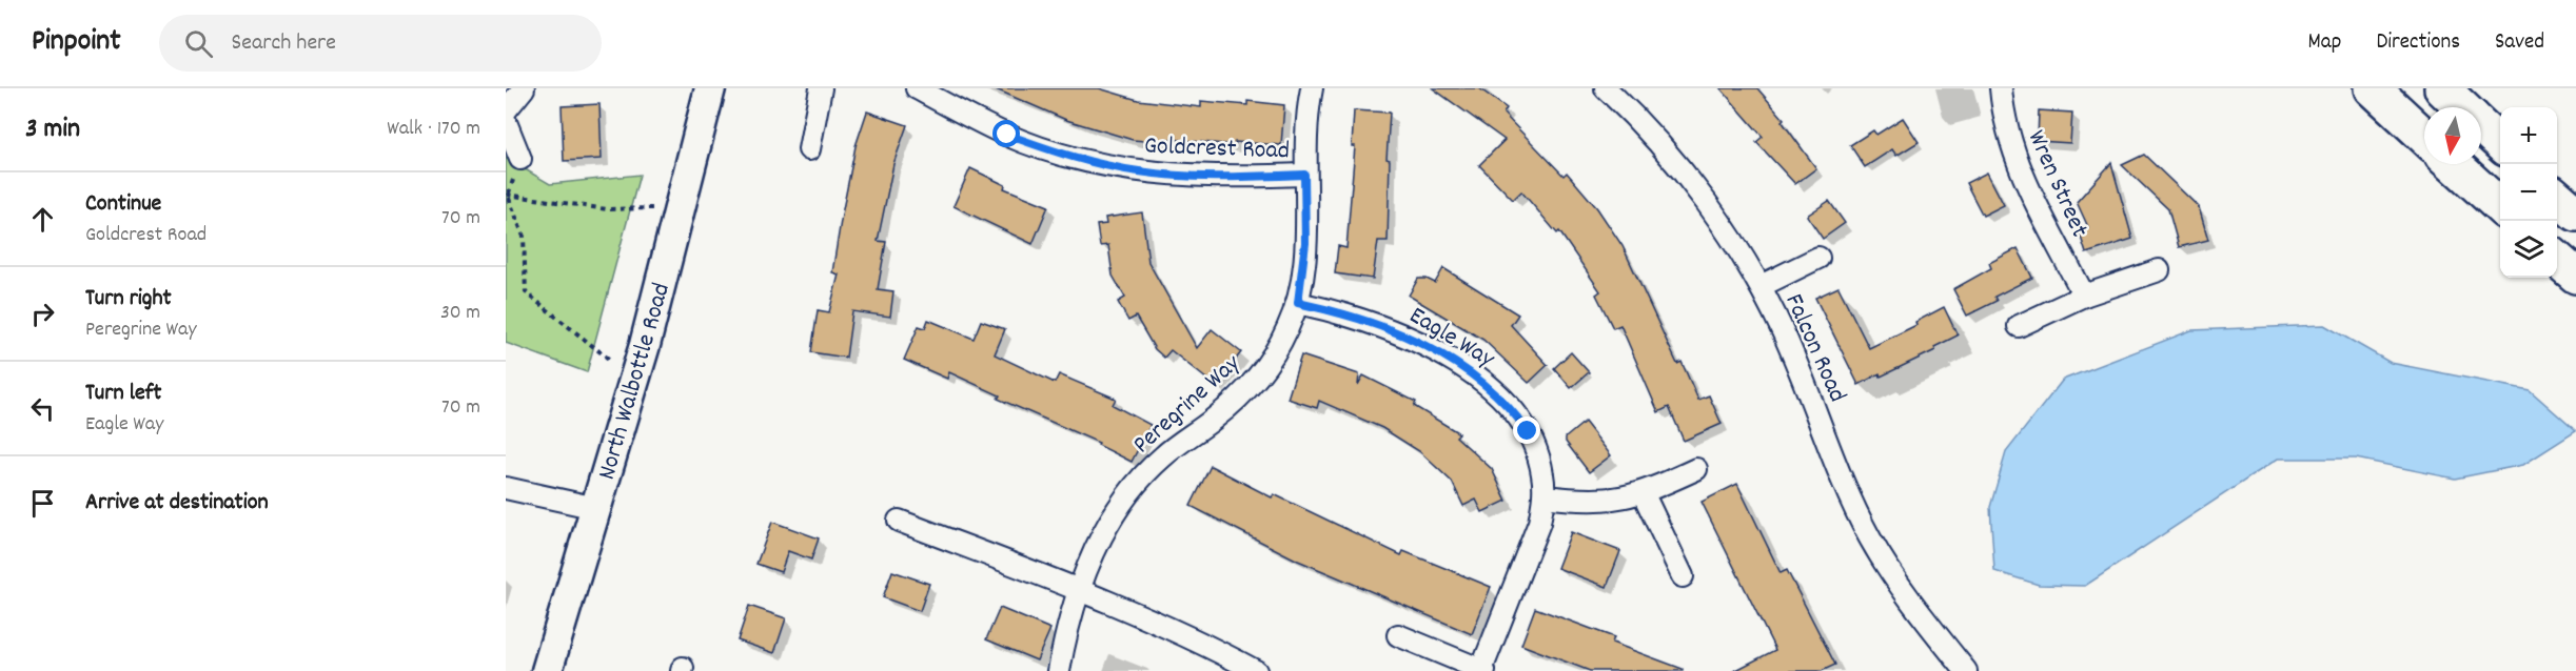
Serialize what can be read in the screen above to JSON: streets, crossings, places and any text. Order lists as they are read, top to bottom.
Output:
{
  "streets": {
    "street": [
      "Goldcrest Road",
      "Wren Street",
      "Eagle Way",
      "Falcon Road",
      "North Walbottle Road",
      "Peregrine Way"
    ]
  },
  "crossings": [
    ["Goldcrest Road", "Peregrine Way"],
    ["Eagle Way", "Peregrine Way"]
  ],
  "north": "bottom",
  "page": {
    "header": "Pinpoint",
    "search": "Search here",
    "nav": ["Map", "Directions", "Saved"],
    "heading": ["3 min", "Walk · 170 m"],
    "map_buttons": ["+", "−"],
    "list": [
      ["Continue", "Goldcrest Road", "70 m"],
      ["Turn right", "Peregrine Way", "30 m"],
      ["Turn left", "Eagle Way", "70 m"],
      "Arrive at destination"
    ]
  }
}
